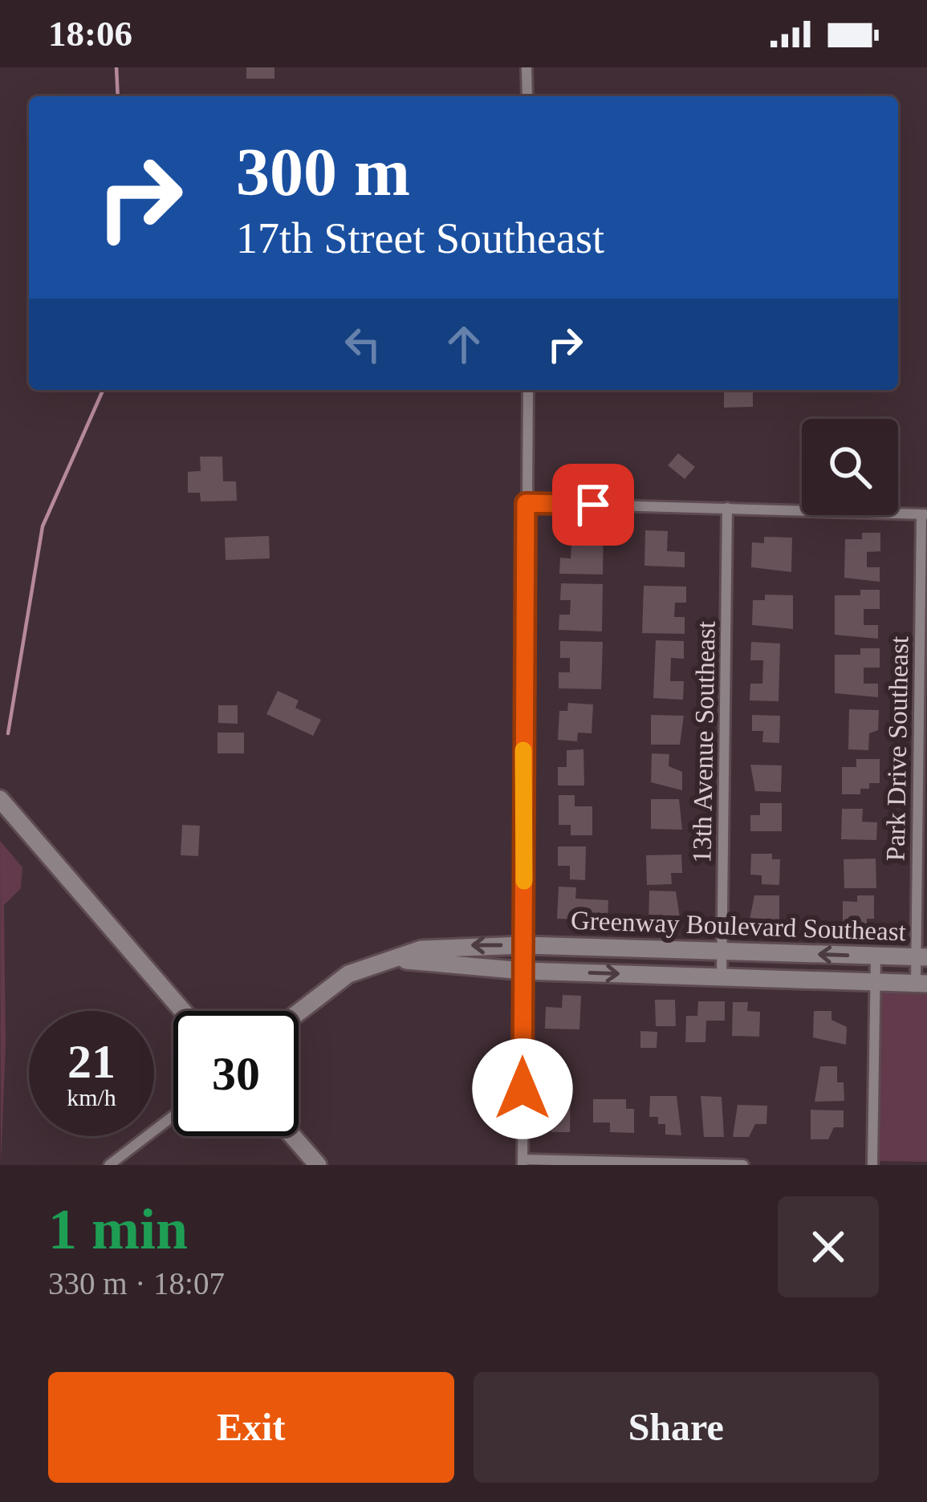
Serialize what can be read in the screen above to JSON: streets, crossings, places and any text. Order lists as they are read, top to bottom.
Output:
{
  "streets": {
    "street": ["13th Avenue Southeast", "Park Drive Southeast", "Greenway Boulevard Southeast"]
  },
  "crossings": [
    ["13th Avenue Southeast", "Greenway Boulevard Southeast"],
    ["Park Drive Southeast", "Greenway Boulevard Southeast"]
  ],
  "page": {
    "status": "18:06",
    "turn": ["300 m", "17th Street Southeast"],
    "speed": "21 km/h",
    "limit": "30",
    "heading": ["1 min", "330 m · 18:07"],
    "buttons": ["Exit", "Share"]
  }
}
